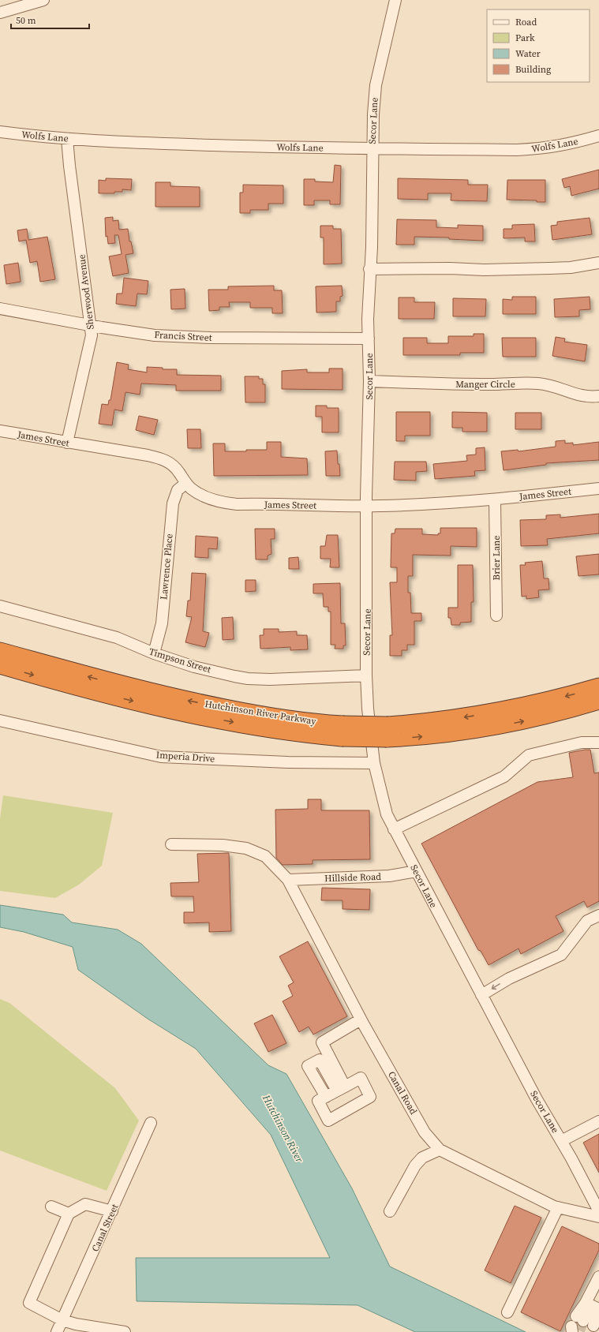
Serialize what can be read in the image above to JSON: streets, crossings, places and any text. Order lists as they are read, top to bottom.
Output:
{
  "streets": {
    "highway": ["Hutchinson River Parkway"],
    "street": [
      "Secor Lane",
      "Wolfs Lane",
      "Sherwood Avenue",
      "Francis Street",
      "Manger Circle",
      "James Street",
      "Brier Lane",
      "Lawrence Place",
      "Timpson Street",
      "Imperia Drive",
      "Hillside Road",
      "Canal Road",
      "Canal Street"
    ]
  },
  "crossings": [
    ["Secor Lane", "Wolfs Lane"],
    ["Secor Lane", "Francis Street"],
    ["Secor Lane", "Manger Circle"],
    ["Secor Lane", "James Street"],
    ["Secor Lane", "Timpson Street"],
    ["Secor Lane", "Imperia Drive"],
    ["Secor Lane", "Hillside Road"],
    ["Wolfs Lane", "Sherwood Avenue"],
    ["Sherwood Avenue", "Francis Street"],
    ["Sherwood Avenue", "James Street"],
    ["James Street", "Brier Lane"],
    ["James Street", "Lawrence Place"],
    ["Lawrence Place", "Timpson Street"],
    ["Hillside Road", "Canal Road"]
  ],
  "water": ["Hutchinson River"],
  "legend": [
    "Road",
    "Park",
    "Water",
    "Building"
  ],
  "scale_bar": "50 m"
}
